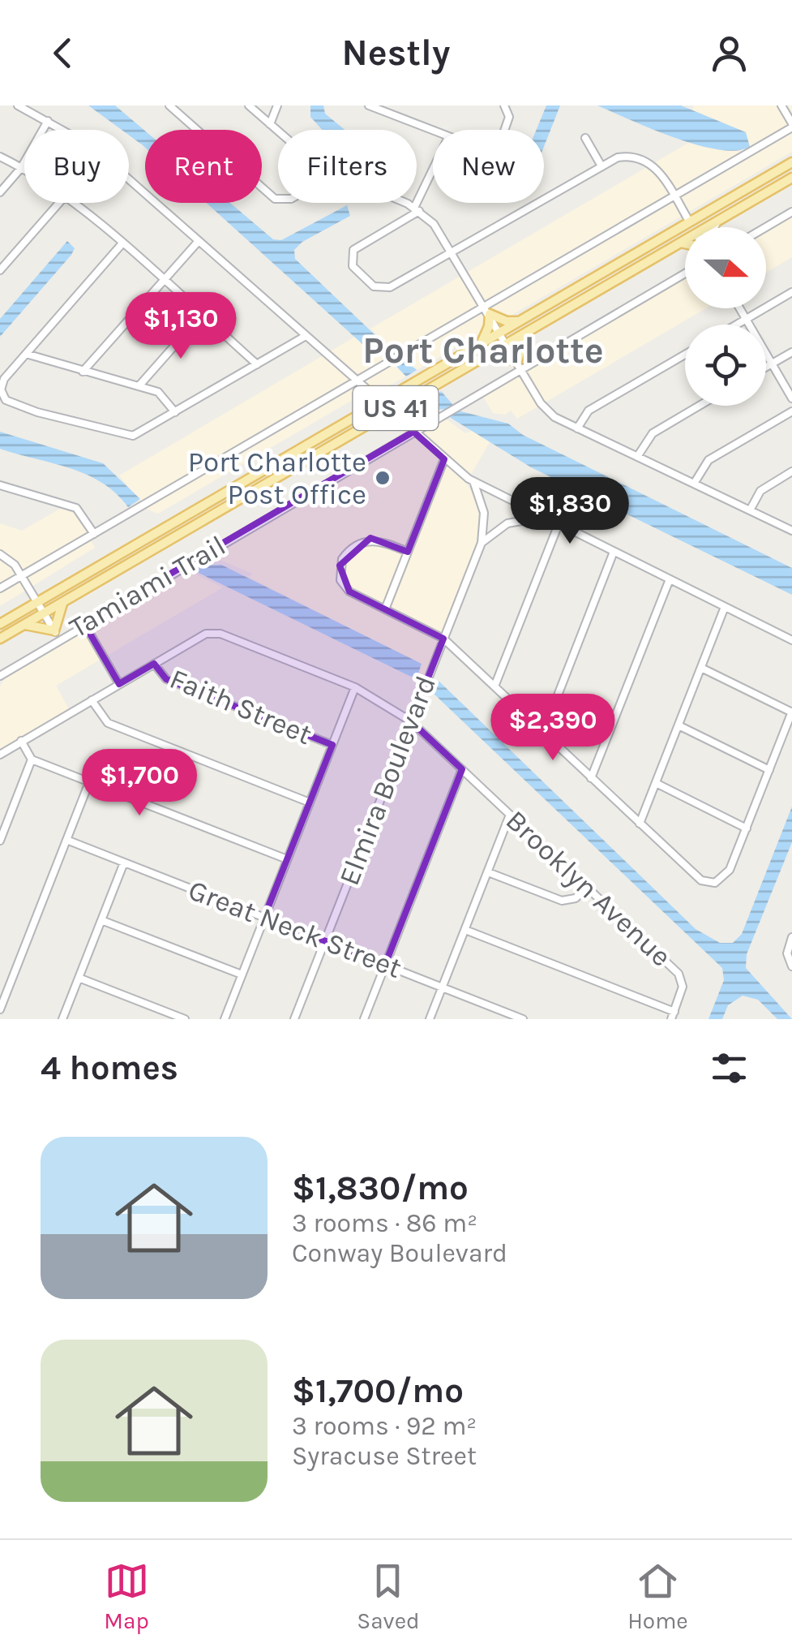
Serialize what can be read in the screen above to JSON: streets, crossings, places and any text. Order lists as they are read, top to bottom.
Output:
{
  "streets": {
    "main road": ["US 41", "Tamiami Trail"],
    "street": [
      "Faith Street",
      "Elmira Boulevard",
      "Brooklyn Avenue",
      "Great Neck Street"
    ]
  },
  "crossings": [
    ["Faith Street", "Brooklyn Avenue"],
    ["Elmira Boulevard", "Brooklyn Avenue"],
    ["Elmira Boulevard", "Great Neck Street"]
  ],
  "districts": ["Port Charlotte"],
  "places": ["Port Charlotte Post Office"],
  "north": "right",
  "page": {
    "header": "Nestly",
    "chip": [
      "Buy",
      "Rent",
      "Filters",
      "New"
    ],
    "price": [
      "$1,130",
      "$1,830",
      "$2,390",
      "$1,700"
    ],
    "heading": "4 homes",
    "list": [
      {
        "name": "$1,830/mo",
        "note": "3 rooms · 86 m² · Conway Boulevard"
      },
      {
        "name": "$1,700/mo",
        "note": "3 rooms · 92 m² · Syracuse Street"
      }
    ],
    "tabs": ["Map", "Saved", "Home"]
  }
}
